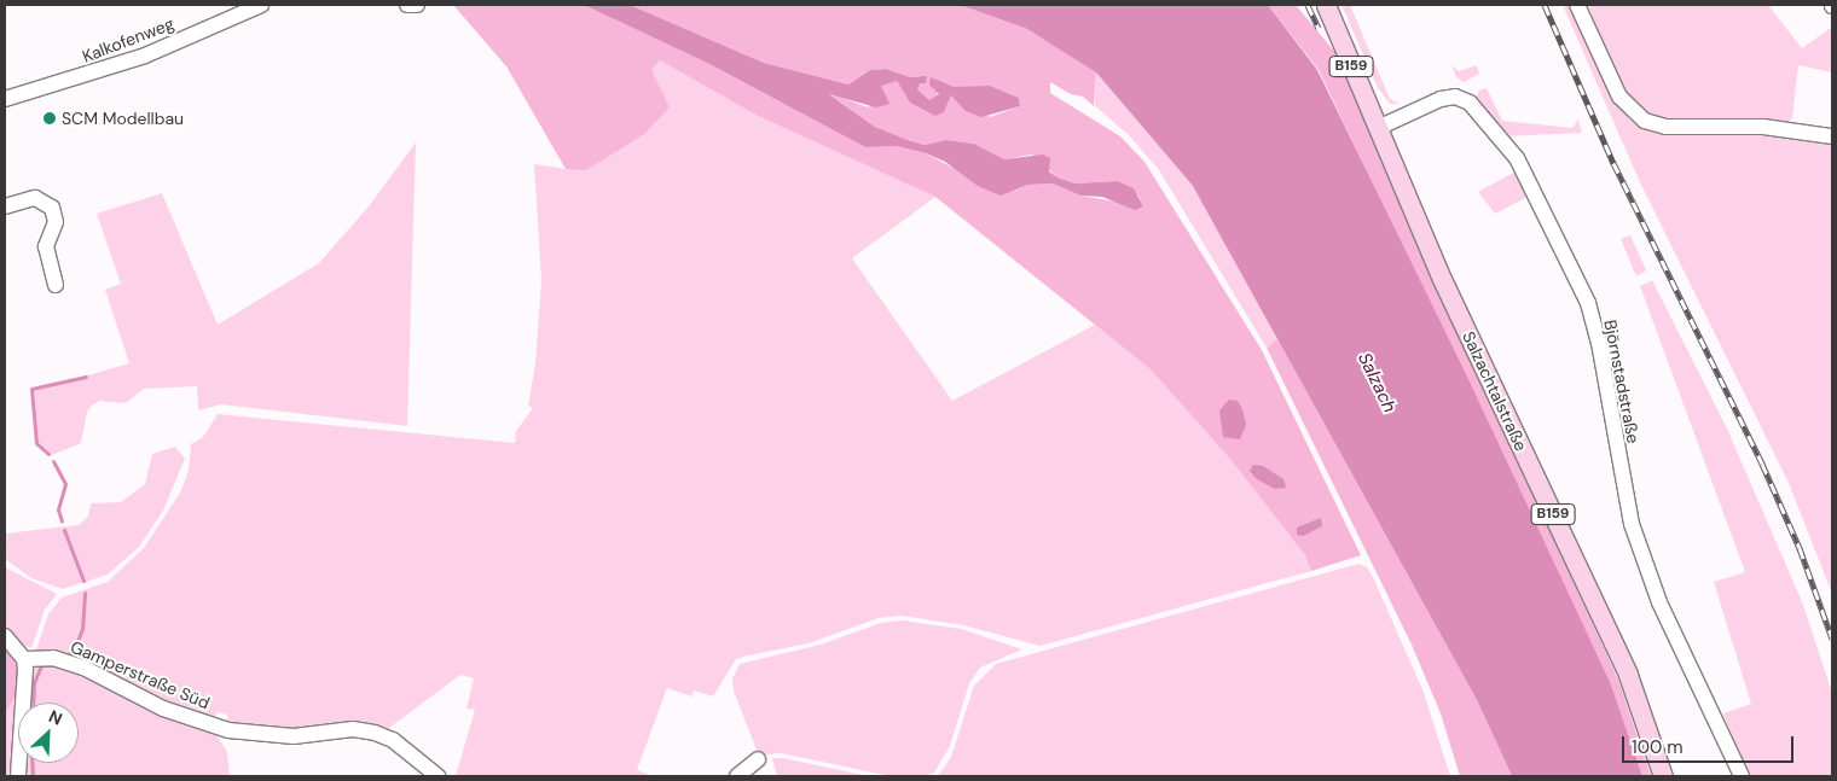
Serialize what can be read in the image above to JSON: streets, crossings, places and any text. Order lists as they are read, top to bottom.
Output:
{
  "streets": {
    "main road": ["B159", "Salzachtalstraße"],
    "street": ["Kalkofenweg", "Björnstadstraße", "Gamperstraße Süd"]
  },
  "crossings": [
    ["Björnstadstraße", "Salzachtalstraße"]
  ],
  "water": ["Salzach"],
  "places": ["SCM Modellbau"],
  "scale_bar": "100 m",
  "north": "top right"
}
